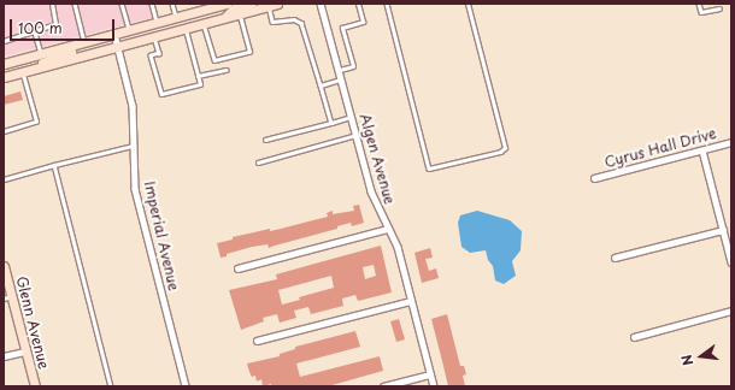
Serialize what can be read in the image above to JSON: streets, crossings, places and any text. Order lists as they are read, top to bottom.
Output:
{
  "streets": {
    "main road": ["Glenn Avenue"],
    "street": ["Cyrus Hall Drive", "Algen Avenue", "Imperial Avenue"]
  },
  "scale_bar": "100 m",
  "north": "left"
}
